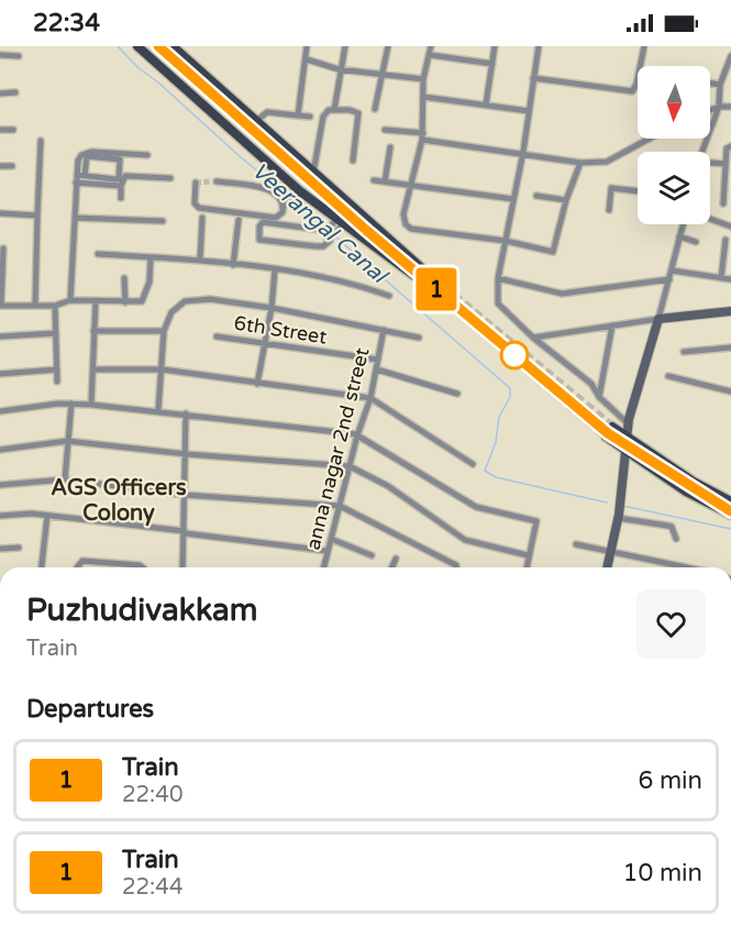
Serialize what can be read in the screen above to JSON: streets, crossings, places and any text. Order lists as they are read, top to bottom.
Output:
{
  "streets": {
    "street": ["6th Street", "anna nagar 2nd street"]
  },
  "crossings": [
    ["6th Street", "anna nagar 2nd street"]
  ],
  "districts": ["AGS Officers Colony"],
  "water": ["Veerangal Canal"],
  "north": "bottom",
  "page": {
    "status": "22:34",
    "on_map": "1",
    "heading": [
      ["Puzhudivakkam", "Train"],
      "Departures"
    ],
    "list": [
      {
        "mark": "1",
        "name": "Train",
        "note": "22:40",
        "value": "6 min"
      },
      {
        "mark": "1",
        "name": "Train",
        "note": "22:44",
        "value": "10 min"
      }
    ]
  }
}
